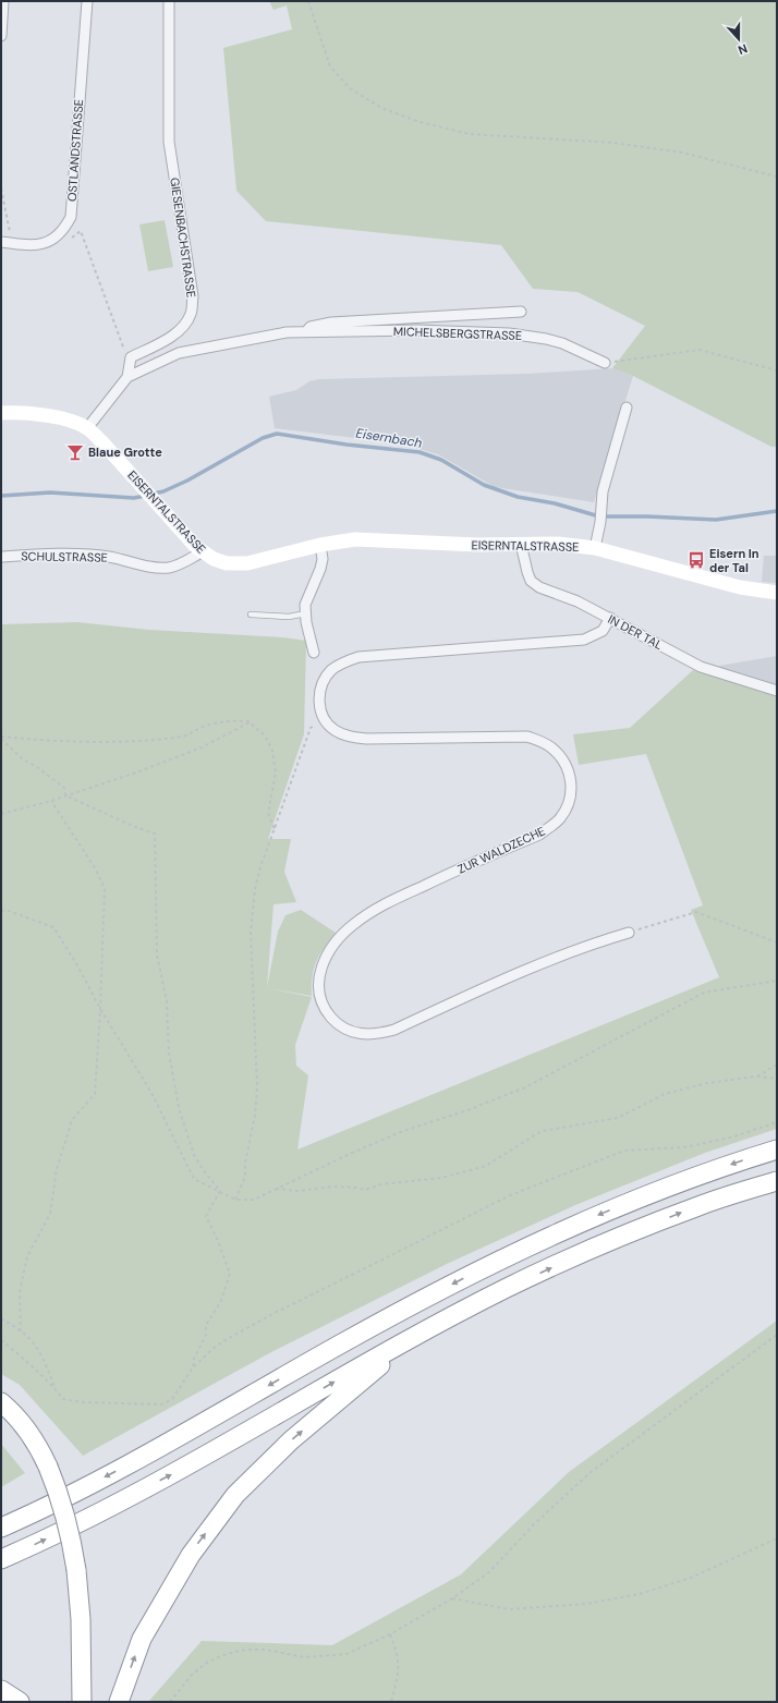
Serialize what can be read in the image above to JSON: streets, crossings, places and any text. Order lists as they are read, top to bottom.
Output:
{
  "streets": {
    "main road": ["EISERNTALSTRASSE"],
    "street": [
      "OSTLANDSTRASSE",
      "GIESENBACHSTRASSE",
      "MICHELSBERGSTRASSE",
      "SCHULSTRASSE",
      "IN DER TAL",
      "ZUR WALDZECHE"
    ]
  },
  "crossings": [
    ["EISERNTALSTRASSE", "SCHULSTRASSE"],
    ["EISERNTALSTRASSE", "IN DER TAL"]
  ],
  "water": ["Eisernbach"],
  "places": {
    "bar": ["Blaue Grotte"],
    "bus stop": ["Eisern In der Tal"]
  },
  "north": "bottom"
}
